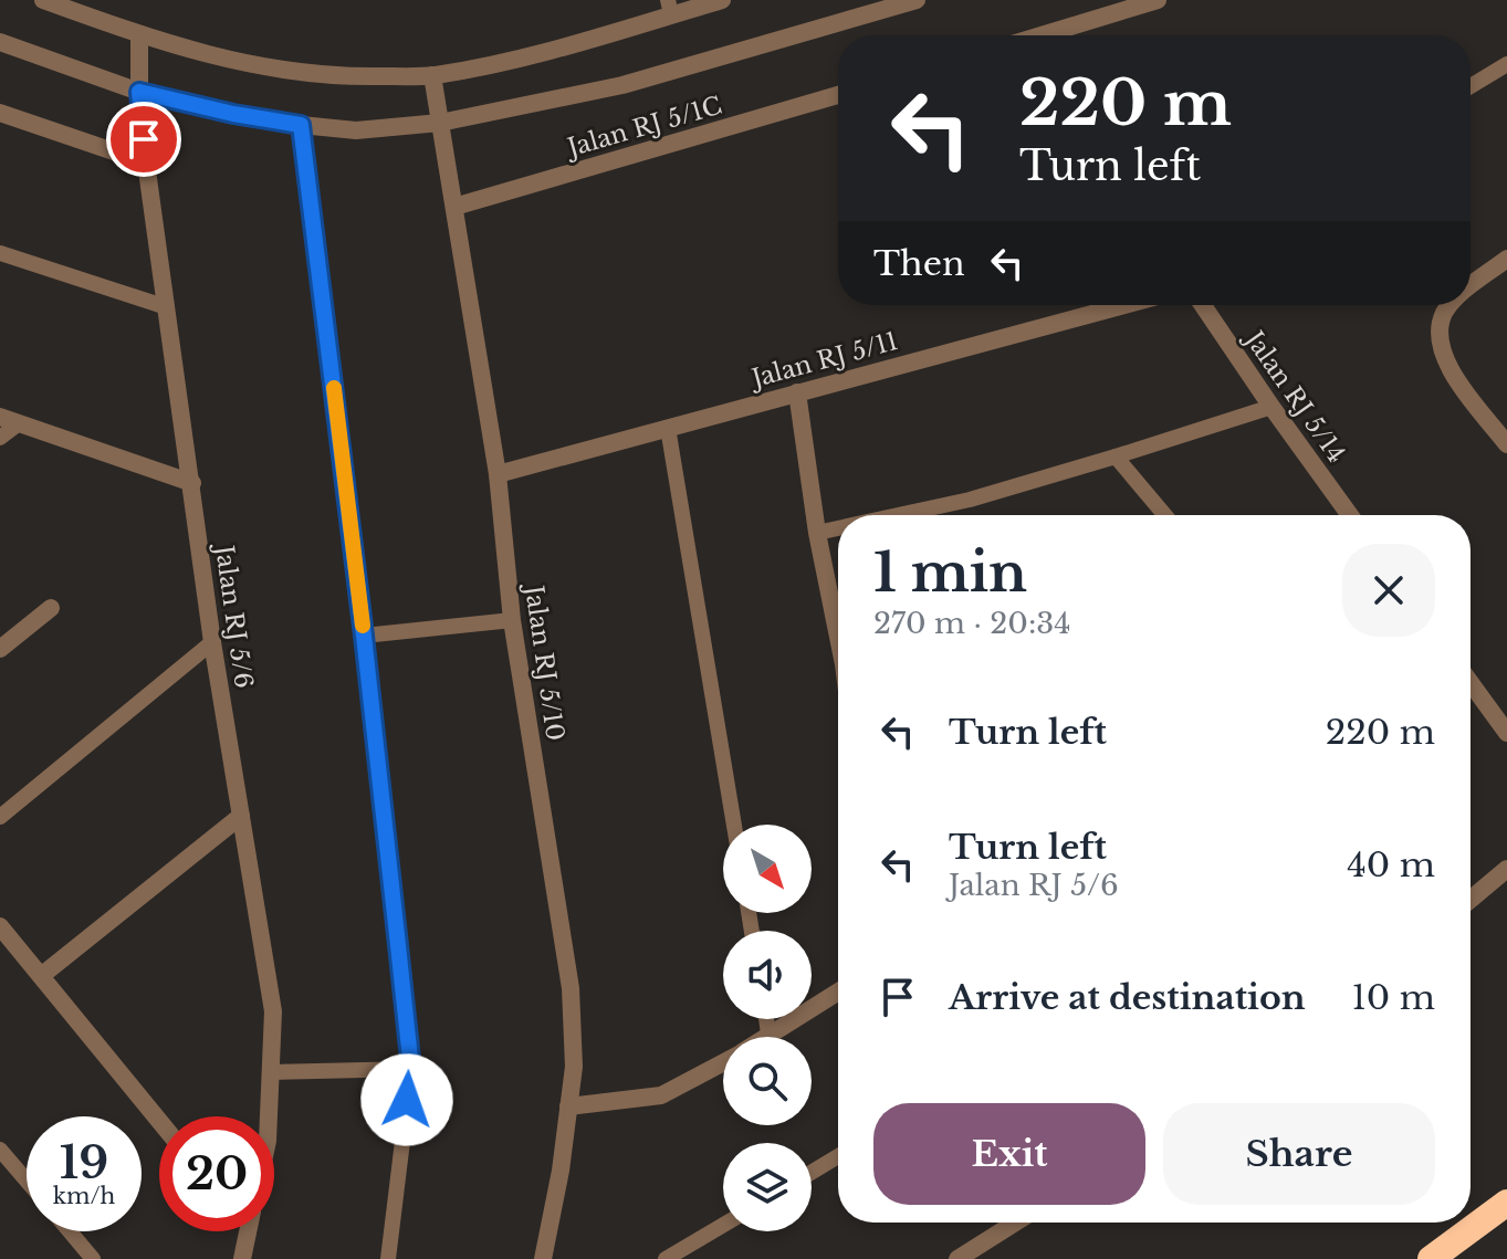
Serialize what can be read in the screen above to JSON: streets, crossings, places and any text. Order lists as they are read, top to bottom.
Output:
{
  "streets": {
    "street": [
      "Jalan RJ 5/1C",
      "Jalan RJ 5/11",
      "Jalan RJ 5/14",
      "Jalan RJ 5/6",
      "Jalan RJ 5/10"
    ]
  },
  "crossings": [
    ["Jalan RJ 5/1C", "Jalan RJ 5/10"],
    ["Jalan RJ 5/11", "Jalan RJ 5/10"]
  ],
  "north": "bottom right",
  "page": {
    "turn": ["220 m", "Turn left"],
    "then": "Then",
    "heading": ["1 min", "270 m · 20:34"],
    "list": [
      {
        "name": "Turn left",
        "value": "220 m"
      },
      {
        "name": "Turn left",
        "note": "Jalan RJ 5/6",
        "value": "40 m"
      },
      {
        "name": "Arrive at destination",
        "value": "10 m"
      }
    ],
    "buttons": ["Exit", "Share"],
    "speed": "19 km/h",
    "limit": "20"
  }
}
